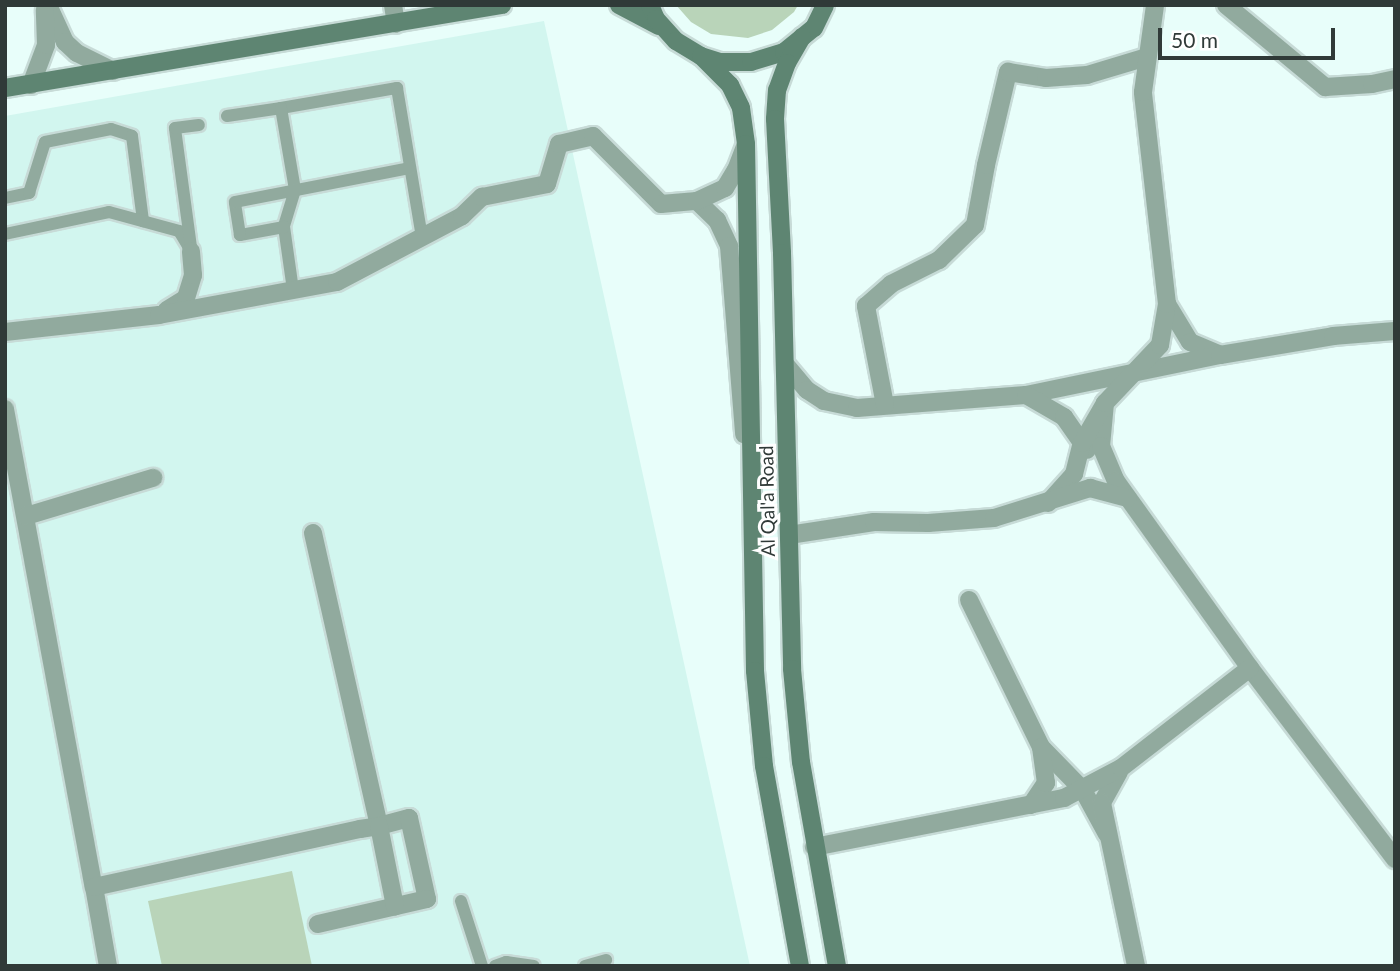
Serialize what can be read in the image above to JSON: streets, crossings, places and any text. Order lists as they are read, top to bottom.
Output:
{
  "streets": {
    "main road": ["Al Qal'a Road"]
  },
  "scale_bar": "50 m"
}
